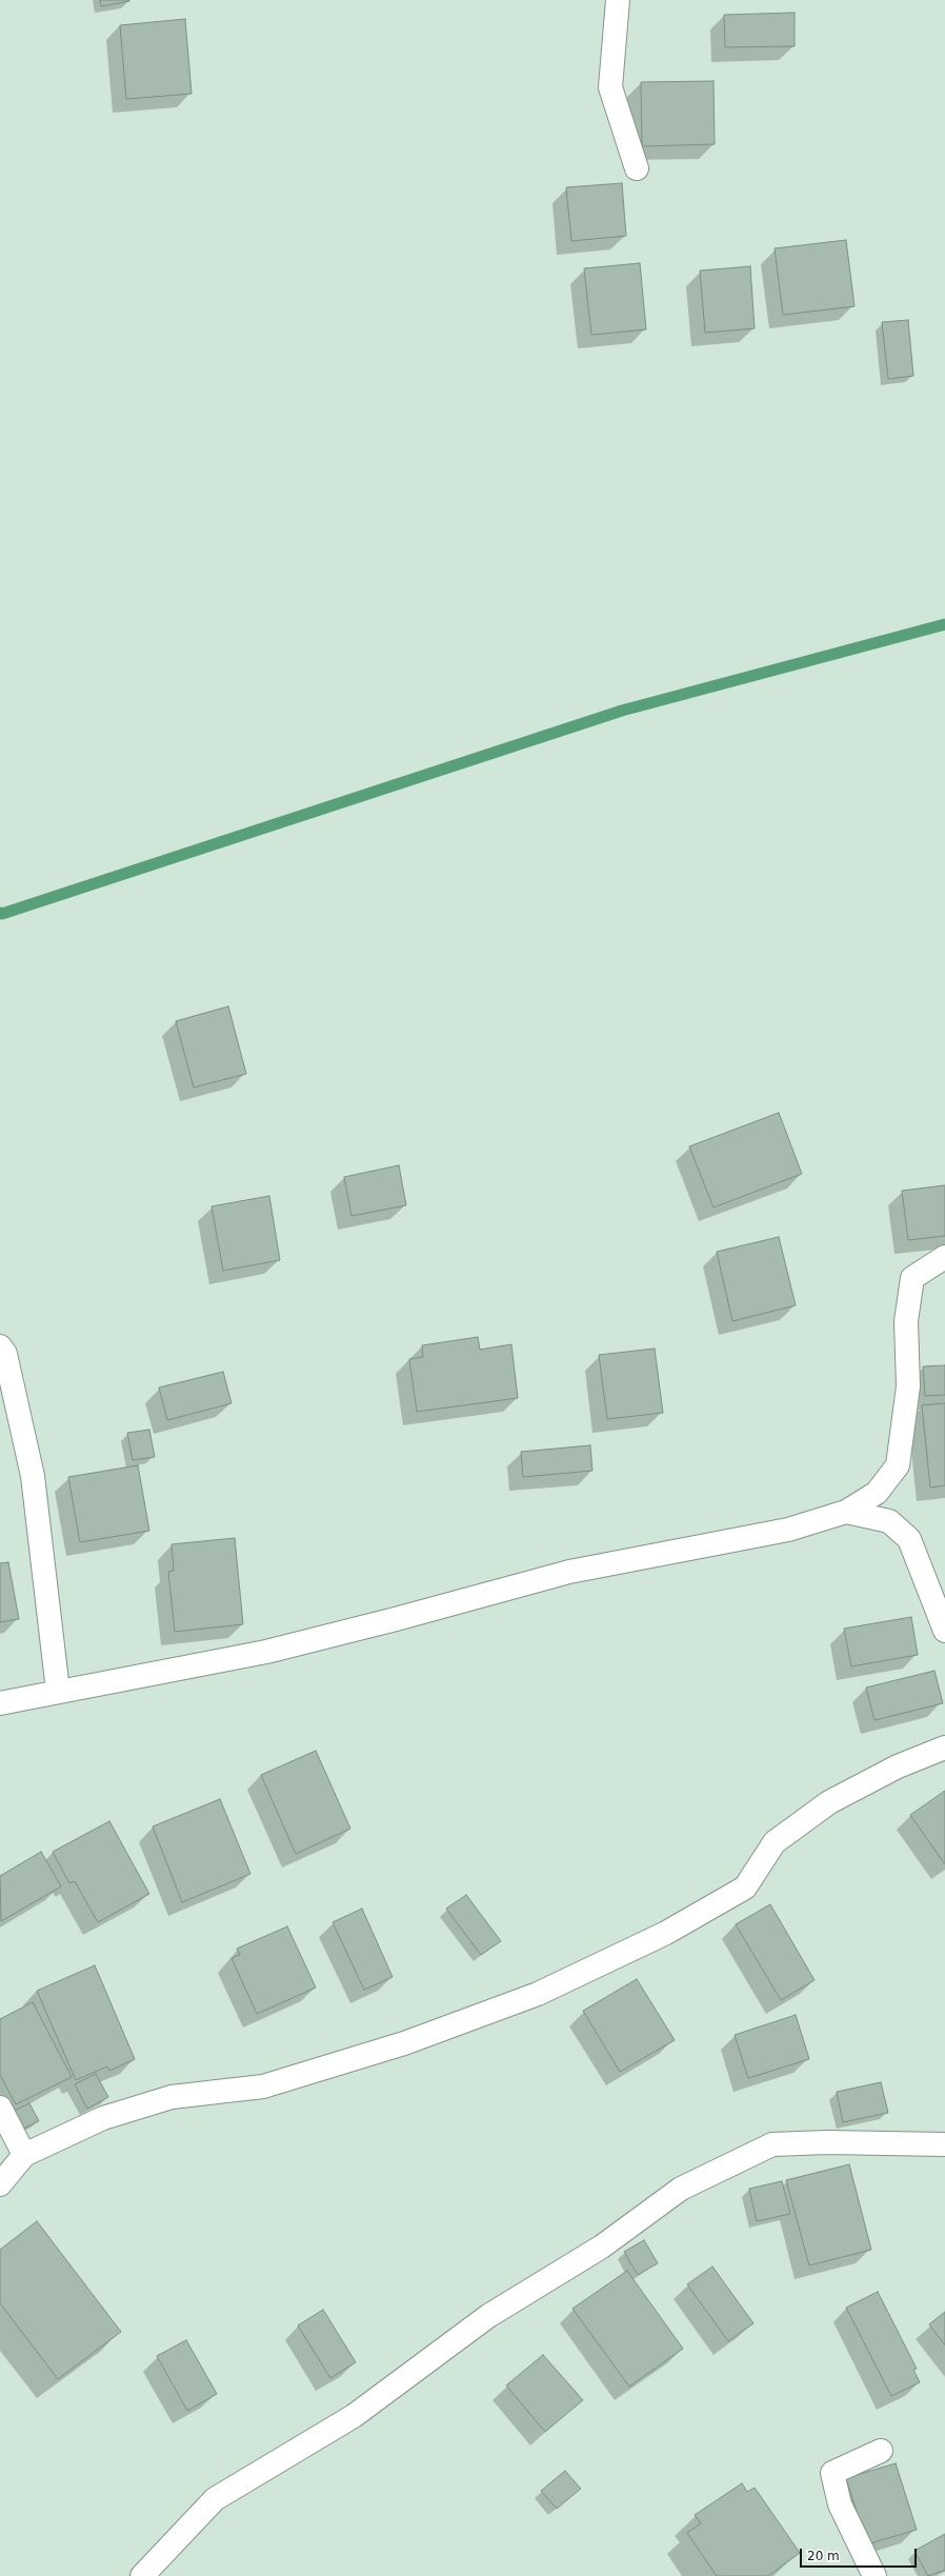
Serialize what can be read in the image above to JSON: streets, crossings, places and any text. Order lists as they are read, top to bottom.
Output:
{
  "scale_bar": "20 m"
}
